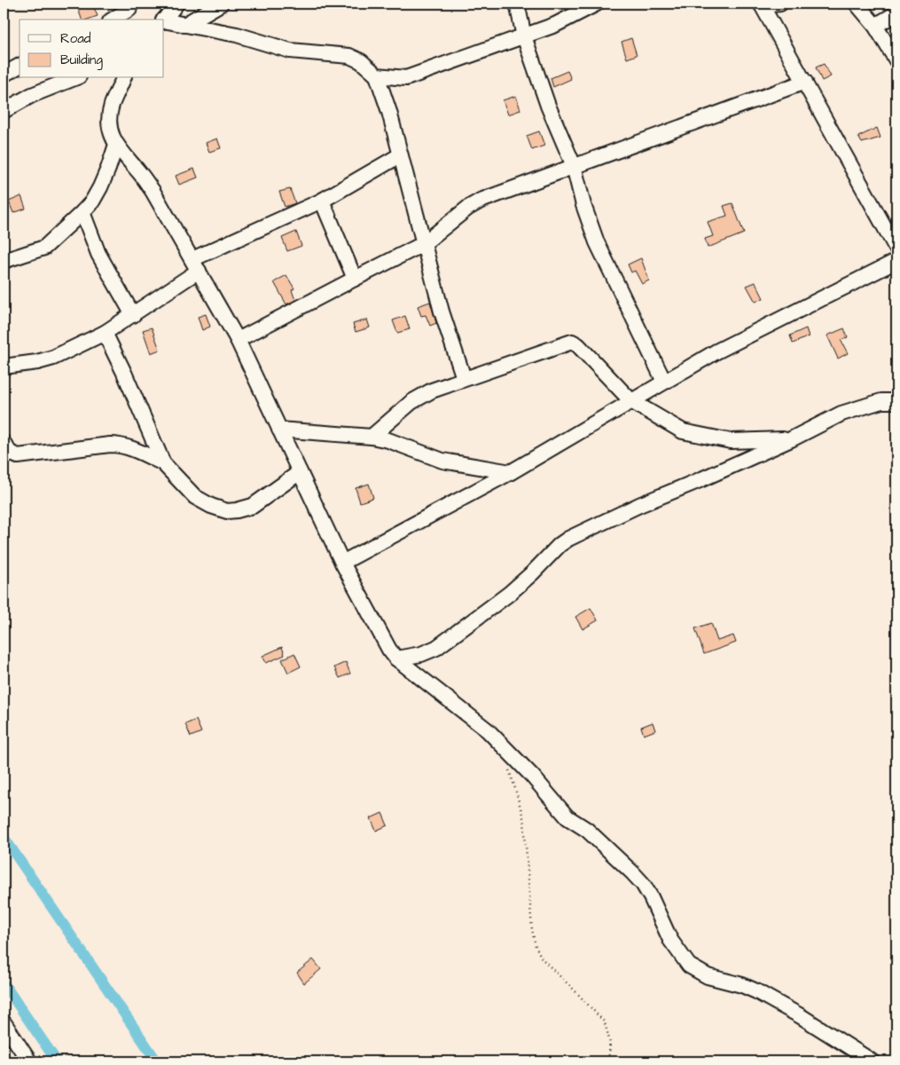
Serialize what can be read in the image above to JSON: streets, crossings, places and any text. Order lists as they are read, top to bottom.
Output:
{
  "legend": ["Road", "Building"]
}
